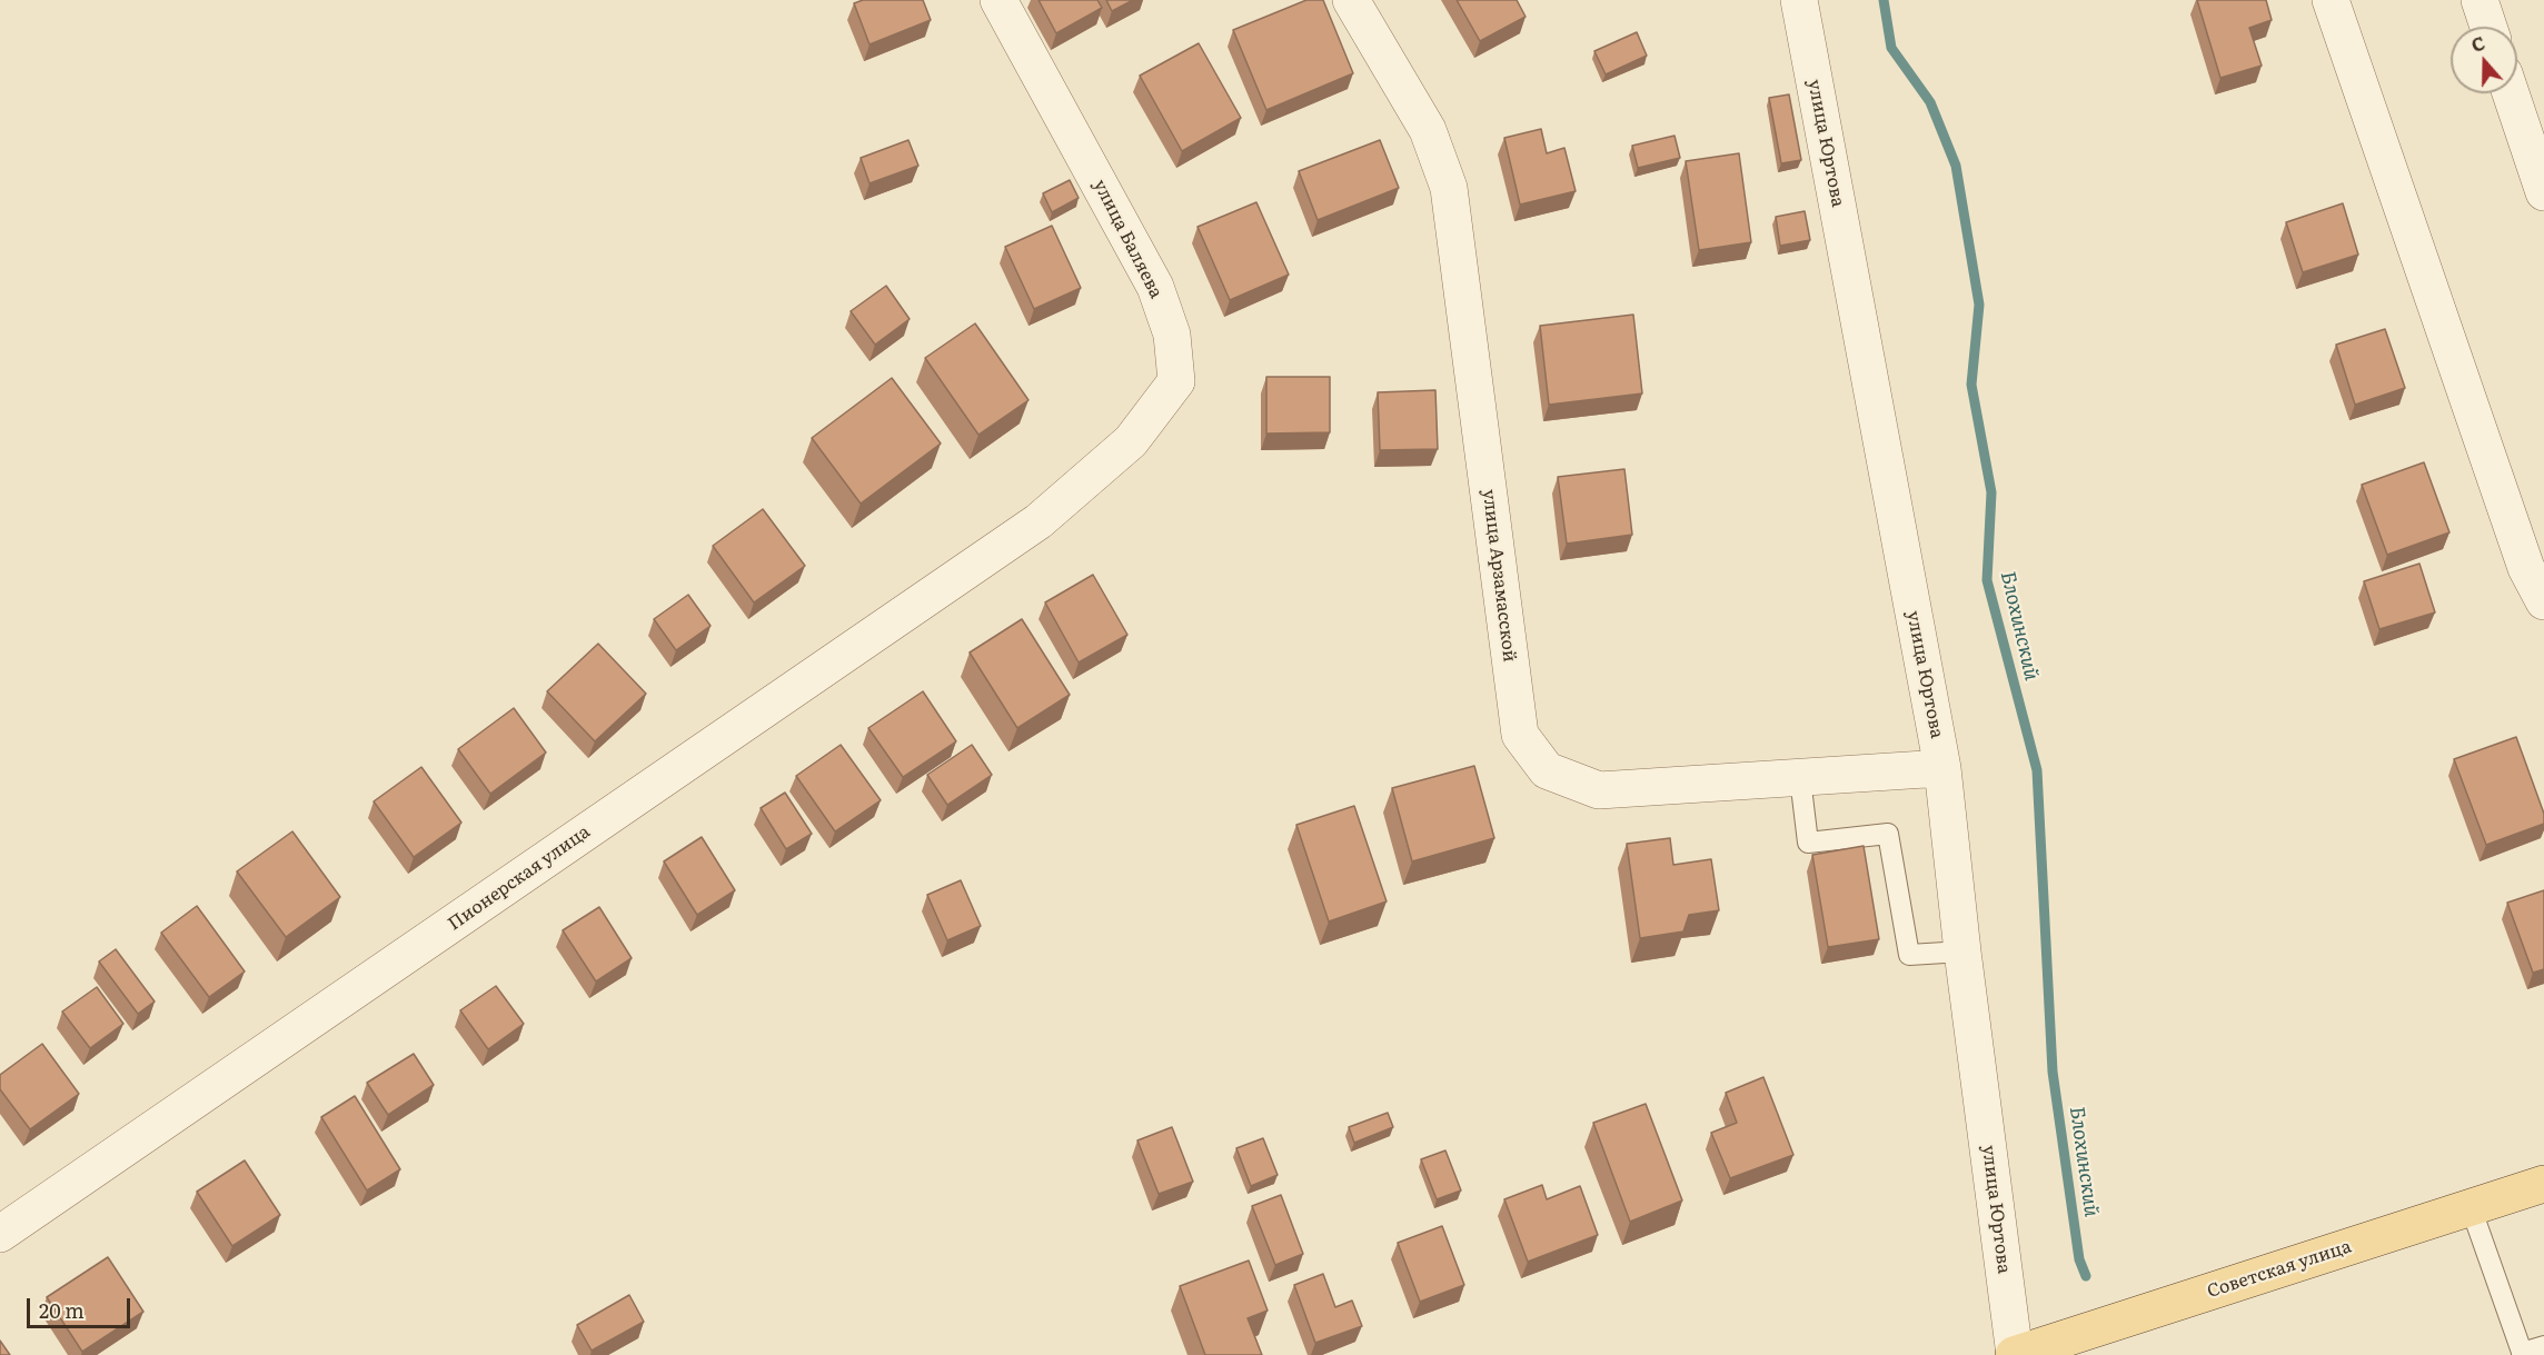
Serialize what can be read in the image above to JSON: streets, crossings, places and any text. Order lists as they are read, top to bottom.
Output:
{
  "streets": {
    "main road": ["Советская улица"],
    "street": [
      "улица Юртова",
      "улица Баляева",
      "улица Арзамасской",
      "Пионерская улица"
    ]
  },
  "crossings": [
    ["улица Юртова", "улица Арзамасской"],
    ["улица Юртова", "Советская улица"],
    ["улица Баляева", "Пионерская улица"]
  ],
  "water": ["Блохинский"],
  "scale_bar": "20 m",
  "north": "top"
}
